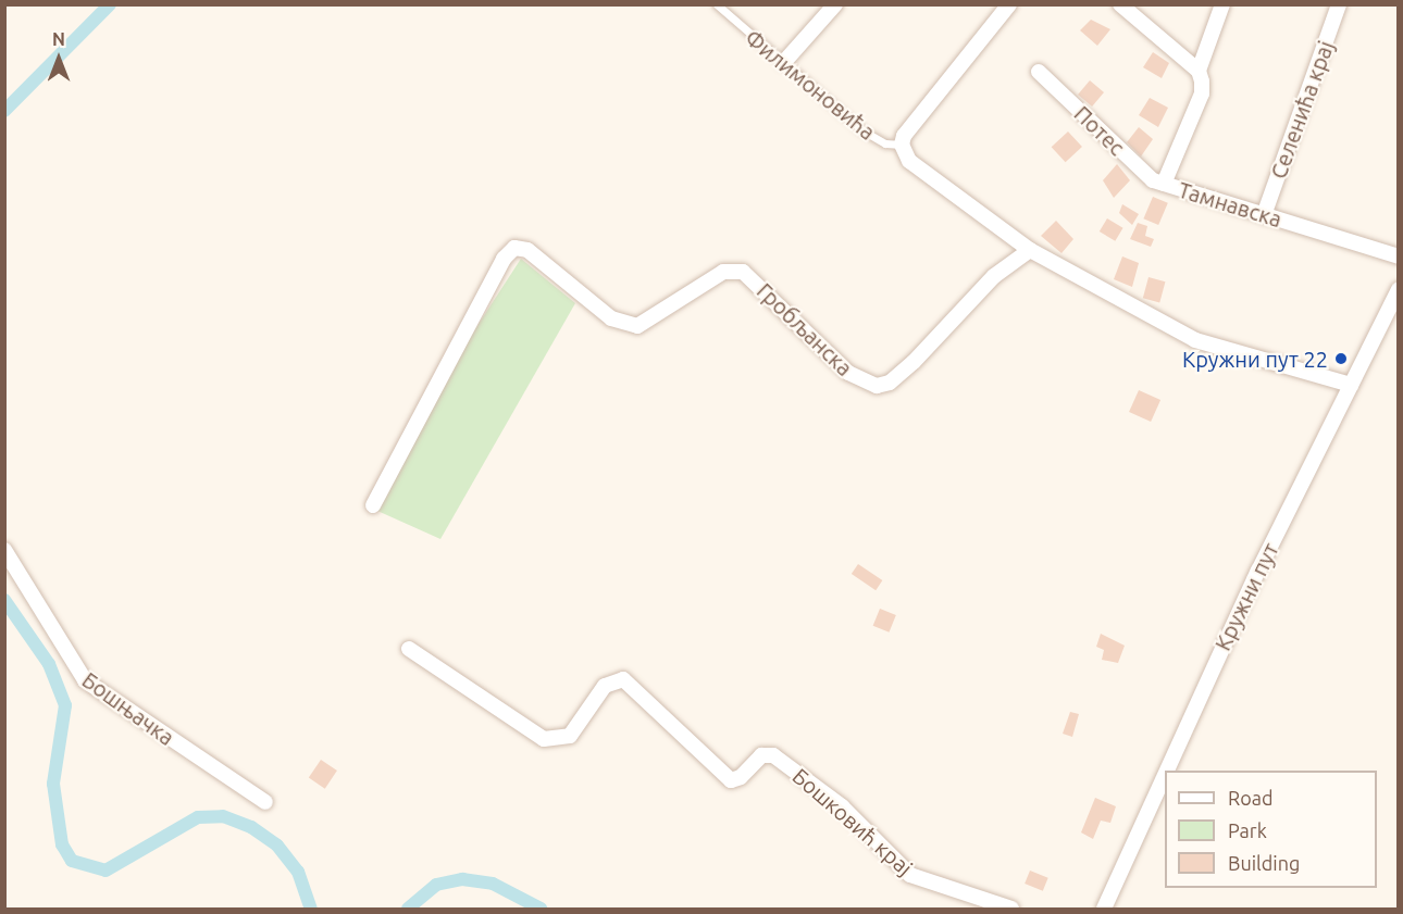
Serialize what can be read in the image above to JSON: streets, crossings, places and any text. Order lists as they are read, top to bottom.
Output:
{
  "streets": {
    "street": [
      "Филимоновића",
      "Селенића крај",
      "Потес",
      "Тамнавска",
      "Гробљанска",
      "Кружни пут",
      "Бошњачка",
      "Бошковић крај"
    ]
  },
  "crossings": [
    ["Филимоновића", "Гробљанска"],
    ["Селенића крај", "Тамнавска"],
    ["Потес", "Тамнавска"]
  ],
  "places": ["Кружни пут 22"],
  "legend": ["Road", "Park", "Building"],
  "north": "top"
}
